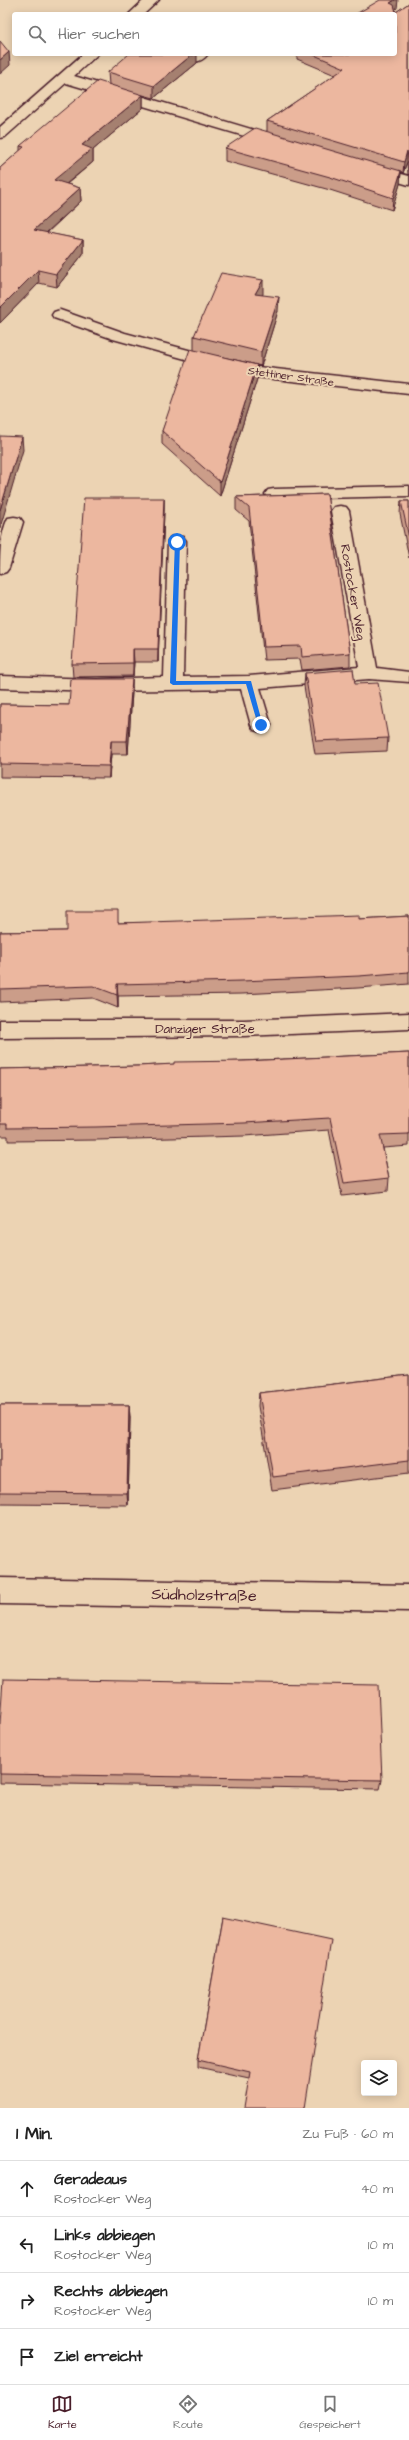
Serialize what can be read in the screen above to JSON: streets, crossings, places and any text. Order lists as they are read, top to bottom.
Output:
{
  "streets": {
    "street": [
      "Stettiner Straße",
      "Rostocker Weg",
      "Danziger Straße",
      "Südholzstraße"
    ]
  },
  "page": {
    "search": "Hier suchen",
    "heading": ["1 Min.", "Zu Fuß · 60 m"],
    "list": [
      ["Geradeaus", "Rostocker Weg", "40 m"],
      ["Links abbiegen", "Rostocker Weg", "10 m"],
      ["Rechts abbiegen", "Rostocker Weg", "10 m"],
      "Ziel erreicht"
    ],
    "nav": ["Karte", "Route", "Gespeichert"]
  }
}
